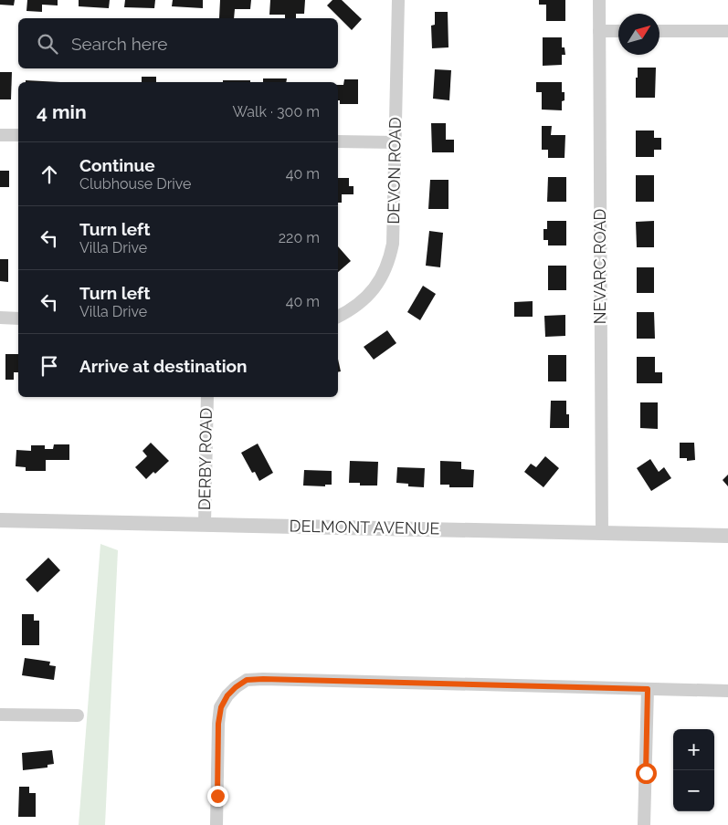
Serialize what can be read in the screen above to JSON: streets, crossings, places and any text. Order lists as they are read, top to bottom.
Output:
{
  "streets": {
    "street": [
      "DEVON ROAD",
      "NEVARC ROAD",
      "DERBY ROAD",
      "DELMONT AVENUE"
    ]
  },
  "crossings": [
    ["NEVARC ROAD", "DELMONT AVENUE"],
    ["DERBY ROAD", "DELMONT AVENUE"]
  ],
  "north": "top right",
  "page": {
    "search": "Search here",
    "heading": ["4 min", "Walk · 300 m"],
    "list": [
      ["Continue", "Clubhouse Drive", "40 m"],
      ["Turn left", "Villa Drive", "220 m"],
      ["Turn left", "Villa Drive", "40 m"],
      "Arrive at destination"
    ],
    "map_buttons": ["+", "−"]
  }
}
